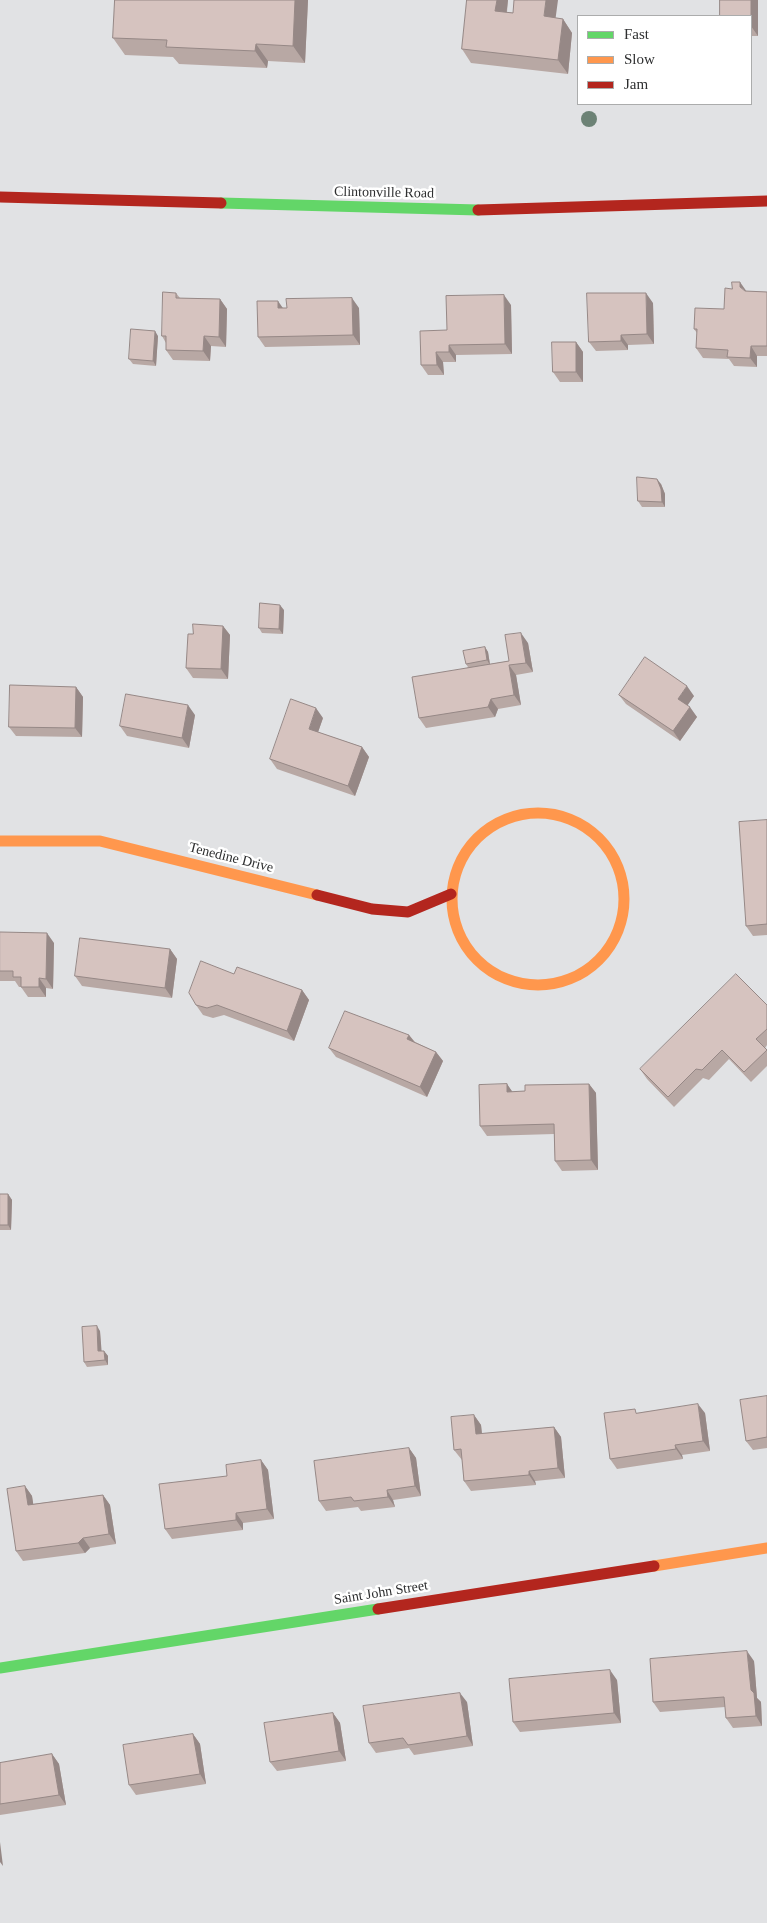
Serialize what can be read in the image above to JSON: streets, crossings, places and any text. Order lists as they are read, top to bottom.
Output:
{
  "streets": {
    "street": ["Clintonville Road", "Tenedine Drive", "Saint John Street"]
  },
  "legend": ["Fast", "Slow", "Jam"]
}
